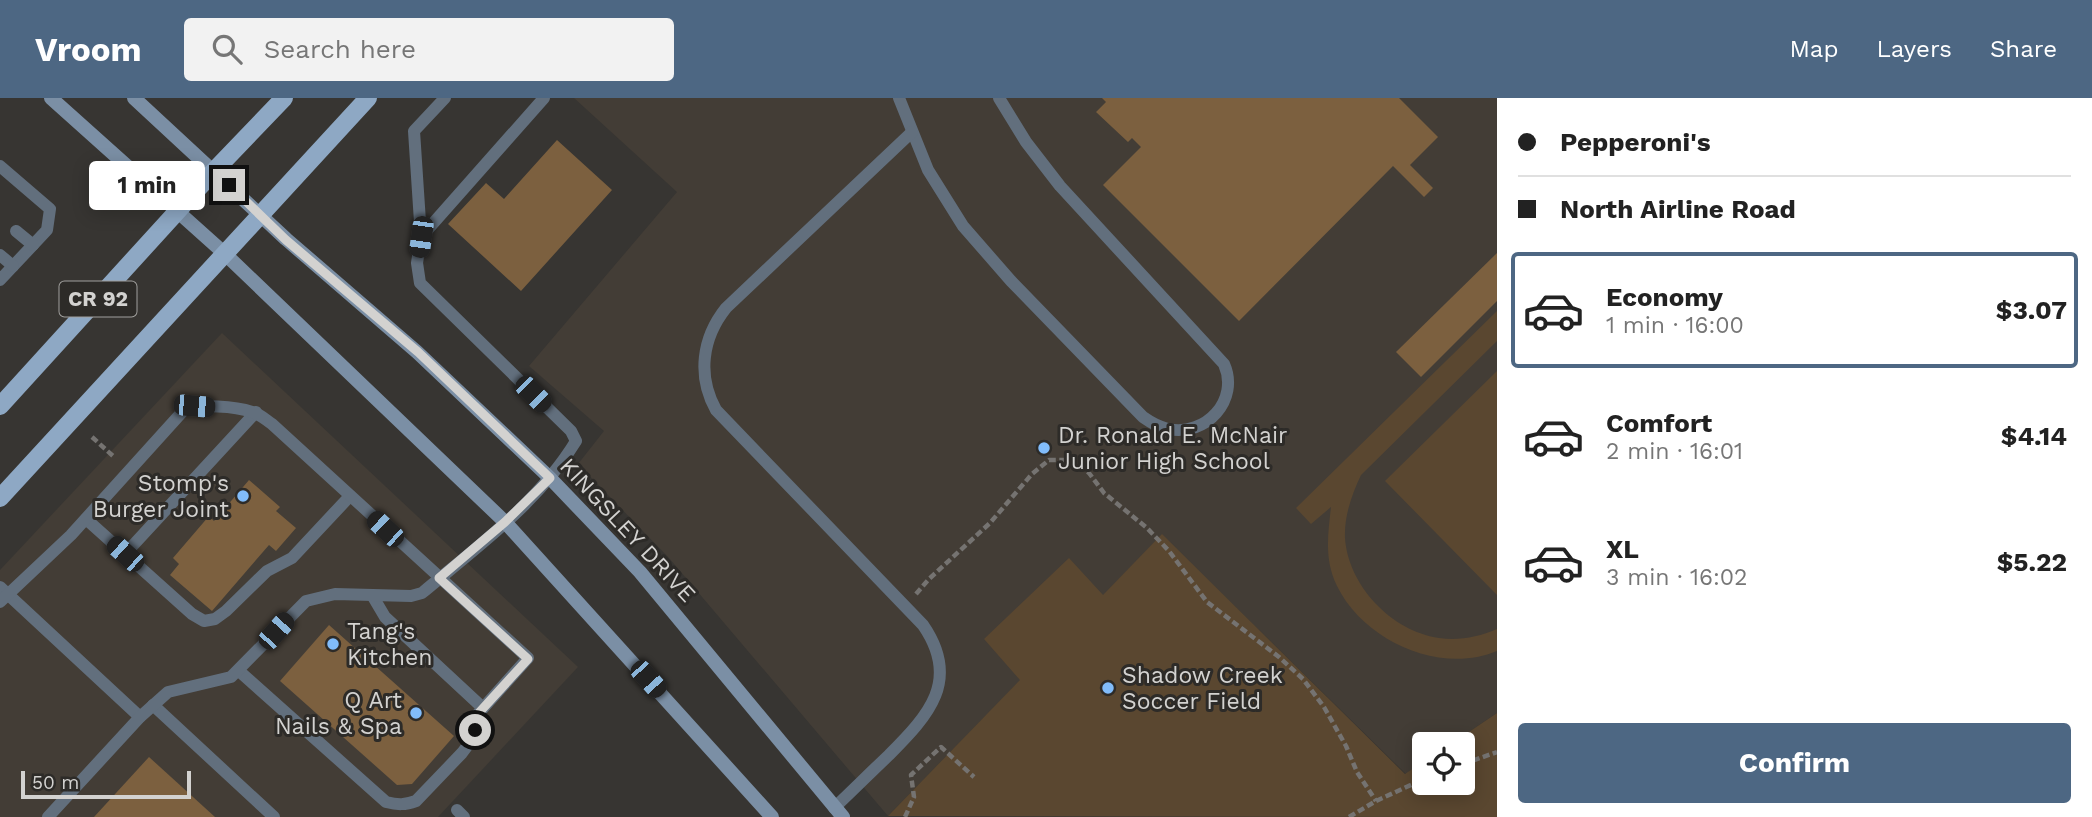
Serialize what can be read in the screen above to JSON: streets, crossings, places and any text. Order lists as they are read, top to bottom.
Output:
{
  "streets": {
    "main road": ["CR 92", "KINGSLEY DRIVE"]
  },
  "crossings": [
    ["CR 92", "KINGSLEY DRIVE"]
  ],
  "places": [
    "Dr. Ronald E. McNair Junior High School",
    "Stomp's Burger Joint",
    "Tang's Kitchen",
    "Shadow Creek Soccer Field",
    "Q Art Nails & Spa"
  ],
  "scale_bar": "50 m",
  "page": {
    "header": "Vroom",
    "search": "Search here",
    "nav": ["Map", "Layers", "Share"],
    "banner": ["Pepperoni's", "North Airline Road"],
    "bubble": "1 min",
    "list": [
      {
        "name": "Economy",
        "note": "1 min · 16:00",
        "value": "$3.07"
      },
      {
        "name": "Comfort",
        "note": "2 min · 16:01",
        "value": "$4.14"
      },
      {
        "name": "XL",
        "note": "3 min · 16:02",
        "value": "$5.22"
      }
    ],
    "buttons": "Confirm",
    "scale": "50 m"
  }
}
